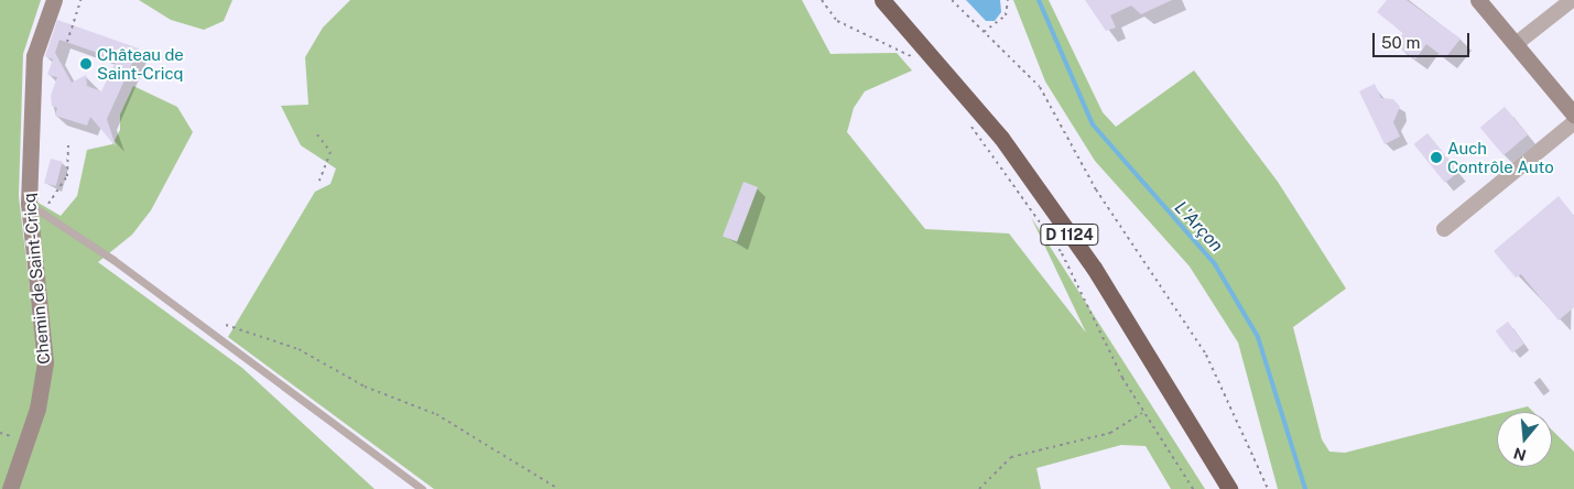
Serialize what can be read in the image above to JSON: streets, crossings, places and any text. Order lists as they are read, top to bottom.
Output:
{
  "streets": {
    "highway": ["D 1124"],
    "street": ["Chemin de Saint-Cricq"]
  },
  "water": ["L'Arçon"],
  "places": ["Château de Saint-Cricq", "Auch Contrôle Auto"],
  "scale_bar": "50 m",
  "north": "bottom"
}
